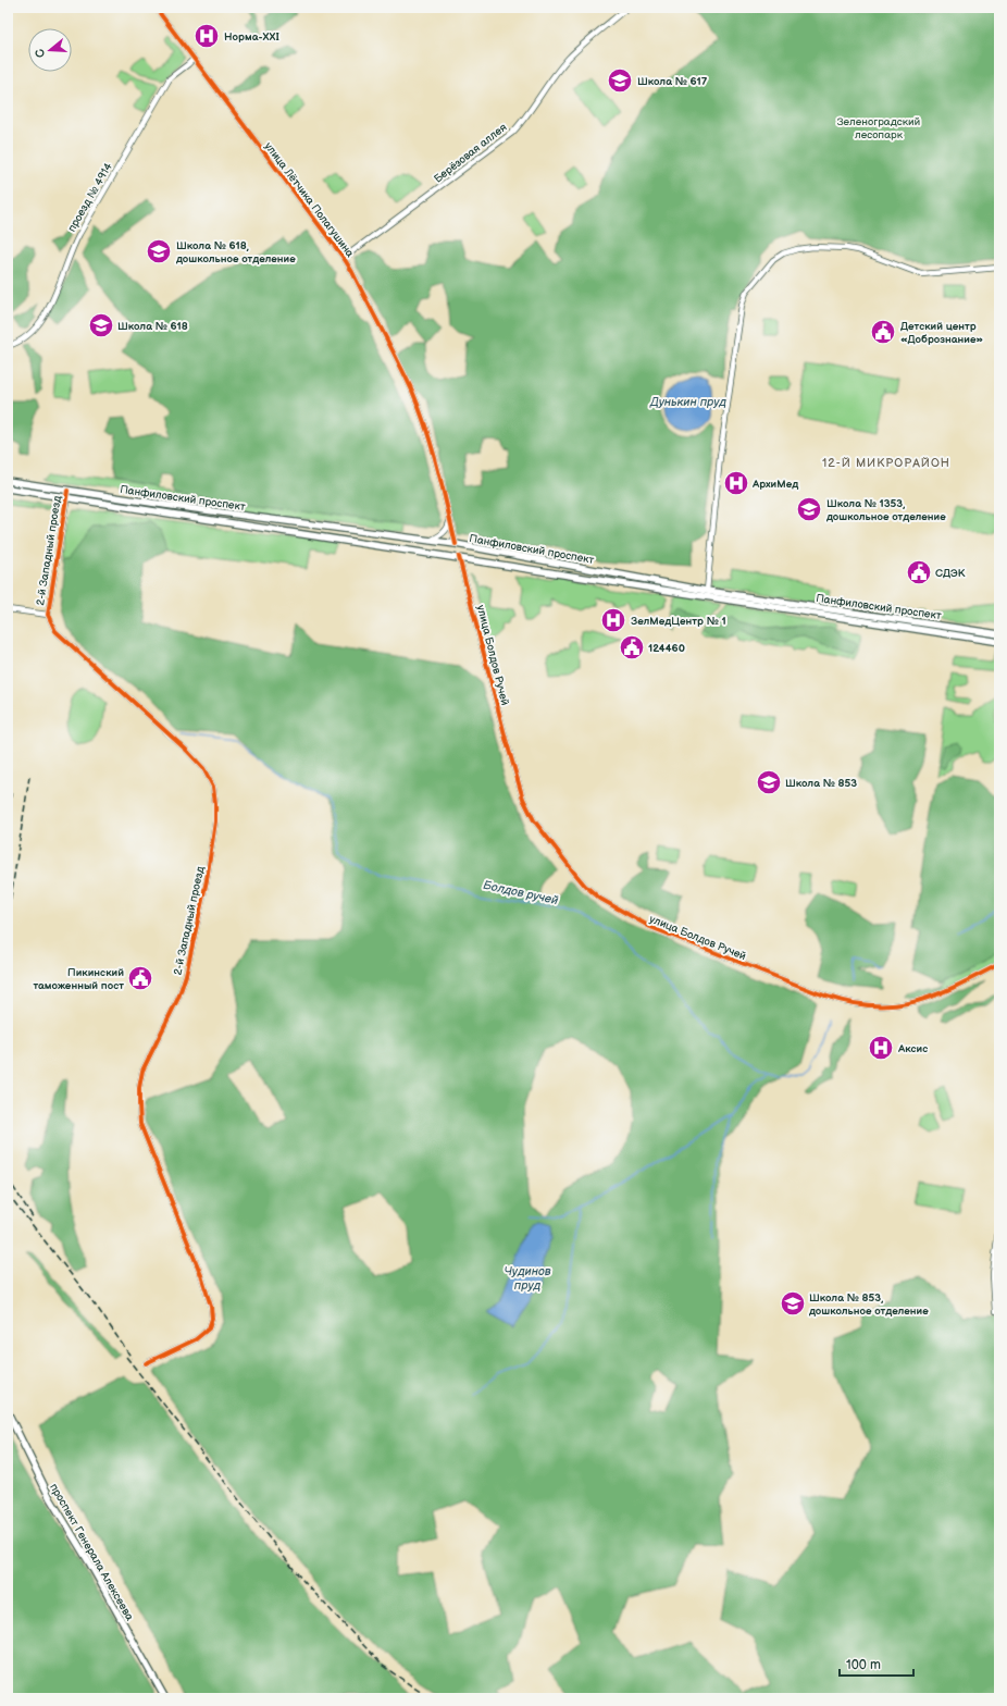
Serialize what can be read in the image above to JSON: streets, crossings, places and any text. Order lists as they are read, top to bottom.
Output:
{
  "streets": {
    "main road": ["Панфиловский проспект", "проспект Генерала Алексеева"],
    "street": [
      "Берёзовая аллея",
      "проезд № 4914",
      "улица Лётчика Полагушина",
      "2-й Западный проезд",
      "улица Болдов Ручей"
    ]
  },
  "crossings": [
    ["Берёзовая аллея", "улица Лётчика Полагушина"],
    ["проезд № 4914", "улица Лётчика Полагушина"],
    ["улица Лётчика Полагушина", "Панфиловский проспект"],
    ["Панфиловский проспект", "2-й Западный проезд"],
    ["Панфиловский проспект", "улица Болдов Ручей"]
  ],
  "districts": ["12-Й МИКРОРАЙОН"],
  "water": ["Дунькин пруд", "Болдов ручей", "Чудинов пруд"],
  "parks": ["Зеленоградский лесопарк"],
  "places": {
    "hospital": [
      "Норма-XXI",
      "АрхиМед",
      "ЗелМедЦентр № 1",
      "Аксис"
    ],
    "school or university": [
      "Школа № 617",
      "Школа № 618, дошкольное отделение",
      "Школа № 618",
      "Школа № 1353, дошкольное отделение",
      "Школа № 853",
      "Школа № 853, дошкольное отделение"
    ],
    "public building": [
      "Детский центр «Добрознание»",
      "СДЭК",
      "124460",
      "Пикинский таможенный пост"
    ]
  },
  "scale_bar": "100 m",
  "north": "left"
}
